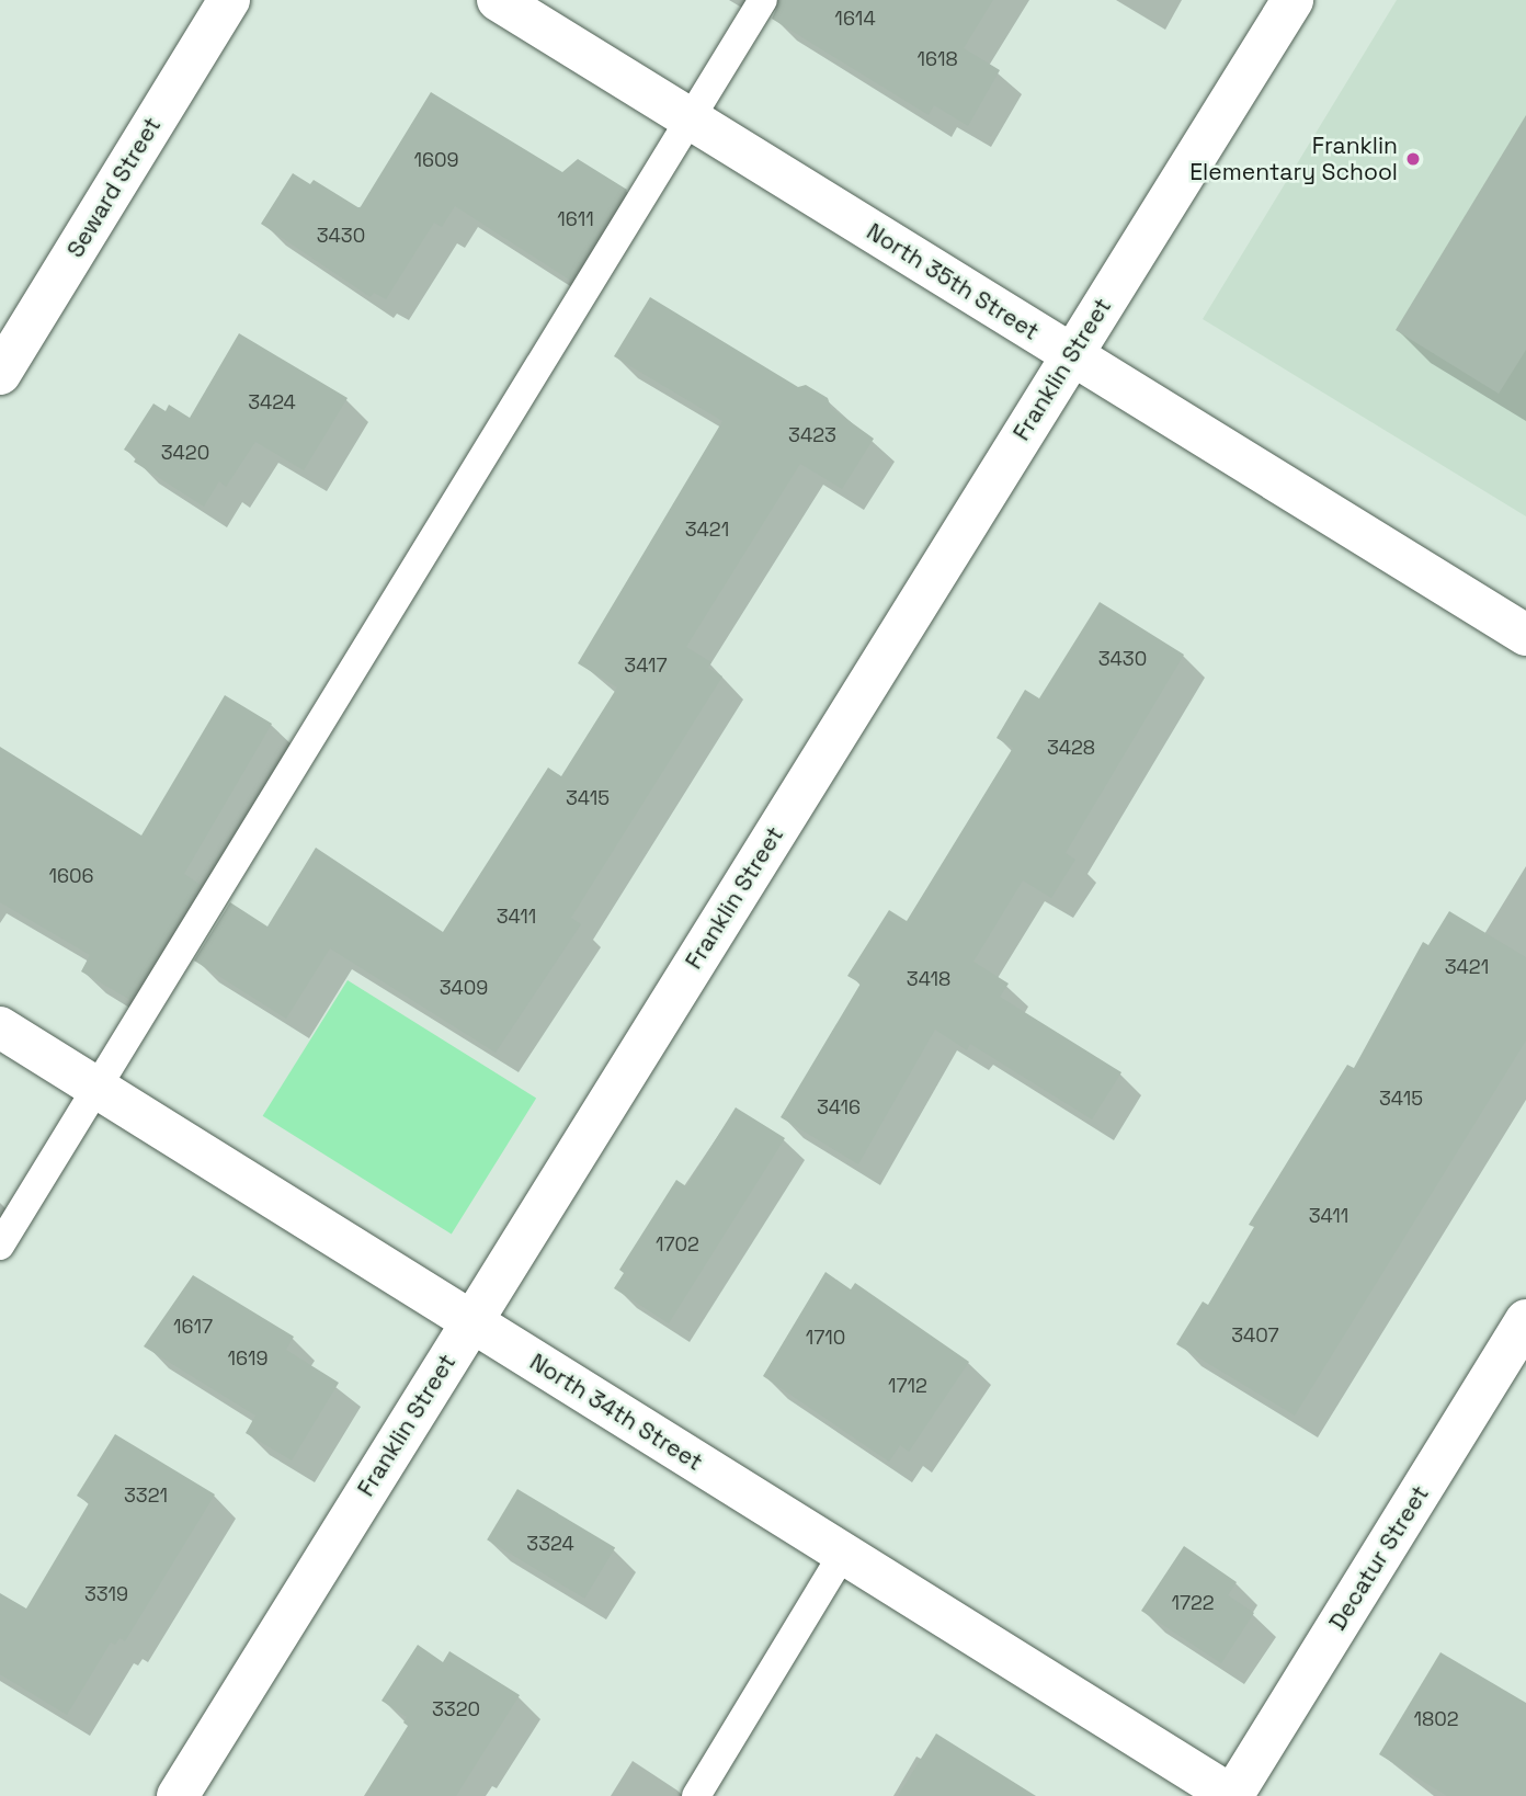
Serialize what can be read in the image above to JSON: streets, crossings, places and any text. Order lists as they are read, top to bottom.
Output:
{
  "streets": {
    "street": [
      "Seward Street",
      "North 35th Street",
      "Franklin Street",
      "North 34th Street",
      "Decatur Street"
    ]
  },
  "crossings": [
    ["North 35th Street", "Franklin Street"],
    ["Franklin Street", "North 34th Street"],
    ["North 34th Street", "Decatur Street"]
  ],
  "places": ["Franklin Elementary School"],
  "house_numbers": [
    "1614",
    "1618",
    "1609",
    "1611",
    "3430",
    "3424",
    "3423",
    "3420",
    "3421",
    "3430",
    "3417",
    "3428",
    "3415",
    "1606",
    "3411",
    "3421",
    "3418",
    "3409",
    "3415",
    "3416",
    "3411",
    "1702",
    "1617",
    "3407",
    "1710",
    "1619",
    "1712",
    "3321",
    "3324",
    "3319",
    "1722",
    "3320",
    "1802"
  ]
}
